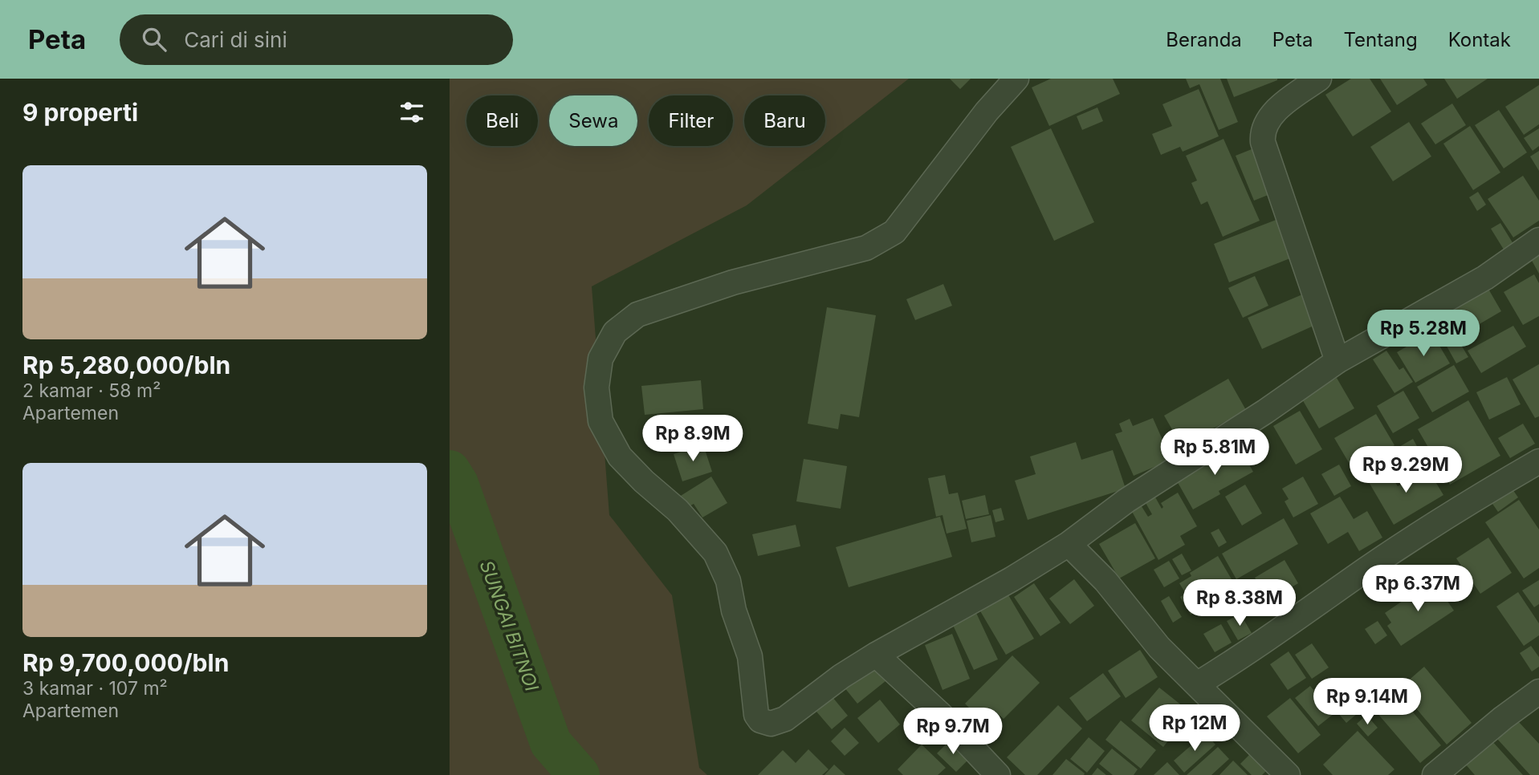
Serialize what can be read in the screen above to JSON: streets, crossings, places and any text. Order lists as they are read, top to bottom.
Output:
{
  "water": ["SUNGAI BITNOI"],
  "page": {
    "header": "Peta",
    "search": "Cari di sini",
    "nav": [
      "Beranda",
      "Peta",
      "Tentang",
      "Kontak"
    ],
    "heading": "9 properti",
    "chip": [
      "Beli",
      "Sewa",
      "Filter",
      "Baru"
    ],
    "list": [
      {
        "name": "Rp 5,280,000/bln",
        "note": "2 kamar · 58 m² · Apartemen"
      },
      {
        "name": "Rp 9,700,000/bln",
        "note": "3 kamar · 107 m² · Apartemen"
      }
    ],
    "price": [
      "Rp 5.28M",
      "Rp 8.9M",
      "Rp 5.81M",
      "Rp 9.29M",
      "Rp 6.37M",
      "Rp 8.38M",
      "Rp 9.14M",
      "Rp 12M",
      "Rp 9.7M"
    ]
  }
}
